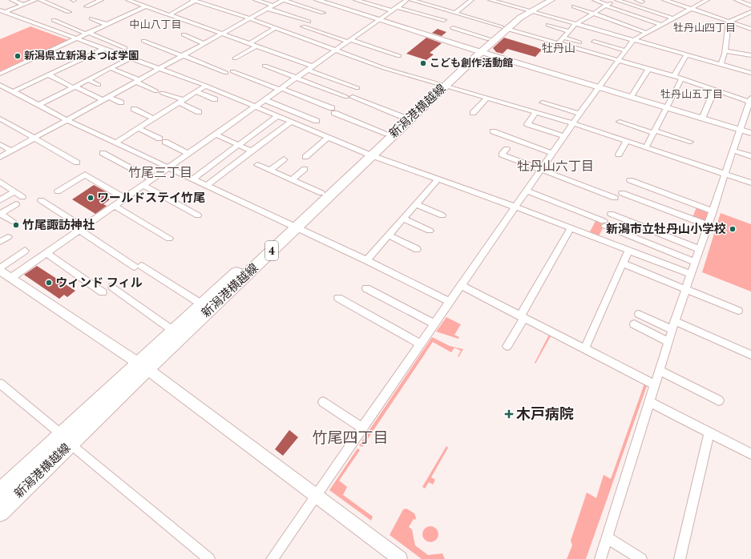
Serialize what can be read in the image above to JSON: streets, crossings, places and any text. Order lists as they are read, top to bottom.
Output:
{
  "streets": {
    "main road": ["新潟港横越線", "4"]
  },
  "districts": [
    "中山八丁目",
    "牡丹山四丁目",
    "牡丹山",
    "牡丹山五丁目",
    "牡丹山六丁目",
    "竹尾三丁目",
    "竹尾四丁目"
  ],
  "places": {
    "other": [
      "新潟県立新潟よつば学園",
      "こども創作活動館",
      "ワールドステイ竹尾",
      "竹尾諏訪神社",
      "新潟市立牡丹山小学校",
      "ウィンド フィル"
    ],
    "health": ["木戸病院"]
  }
}
